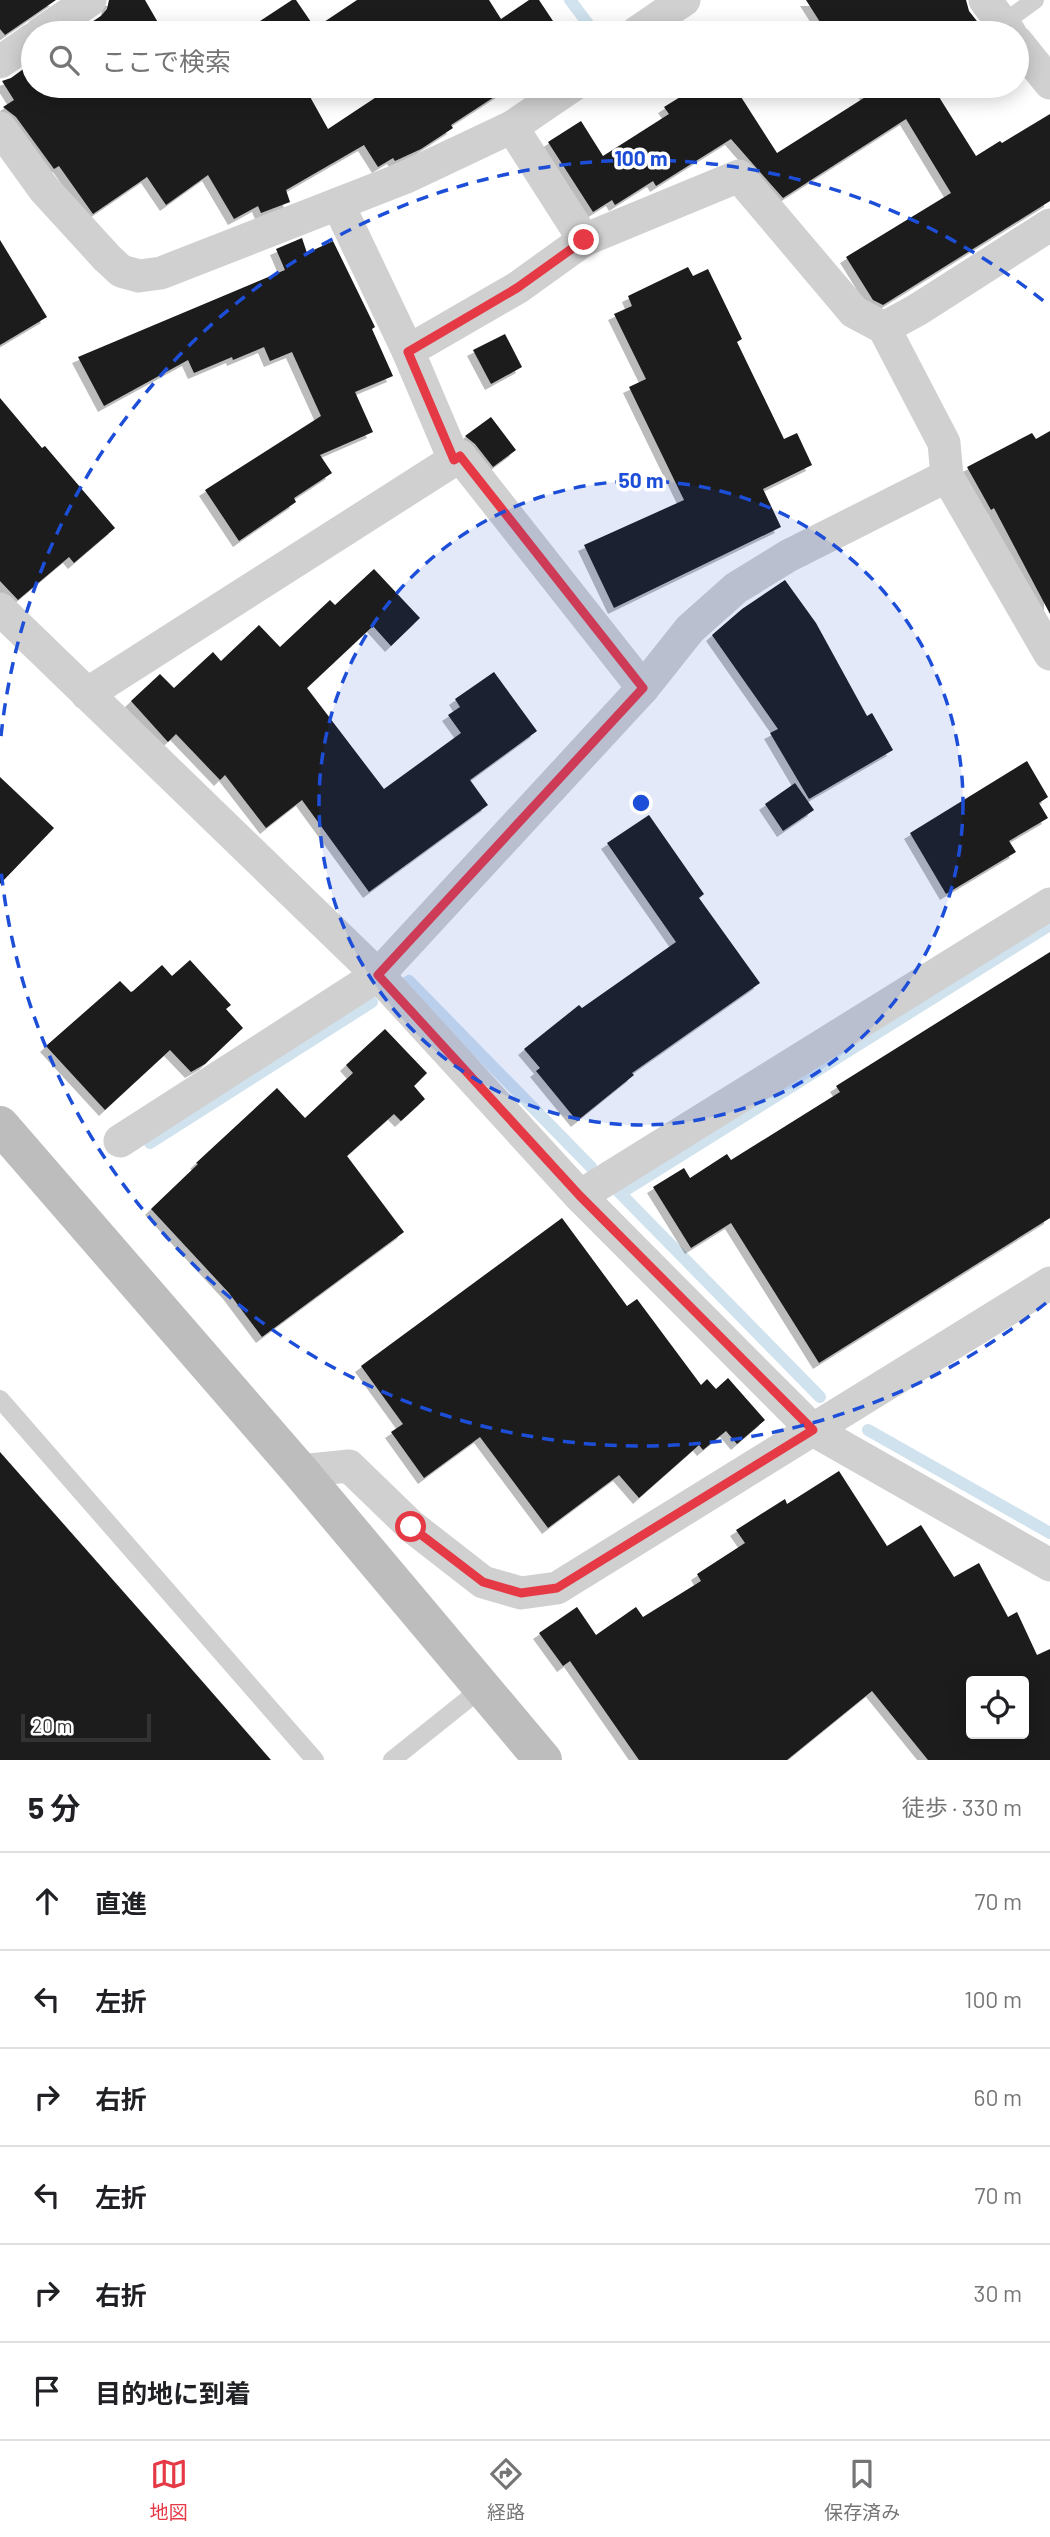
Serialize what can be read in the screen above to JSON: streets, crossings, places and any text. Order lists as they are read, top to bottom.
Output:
{
  "scale_bar": "20 m",
  "page": {
    "search": "ここで検索",
    "scale": "20 m",
    "heading": ["5 分", "徒歩 · 330 m"],
    "list": [
      ["直進", "70 m"],
      ["左折", "100 m"],
      ["右折", "60 m"],
      ["左折", "70 m"],
      ["右折", "30 m"],
      "目的地に到着"
    ],
    "nav": ["地図", "経路", "保存済み"]
  },
  "rings": ["100 m", "50 m"]
}
